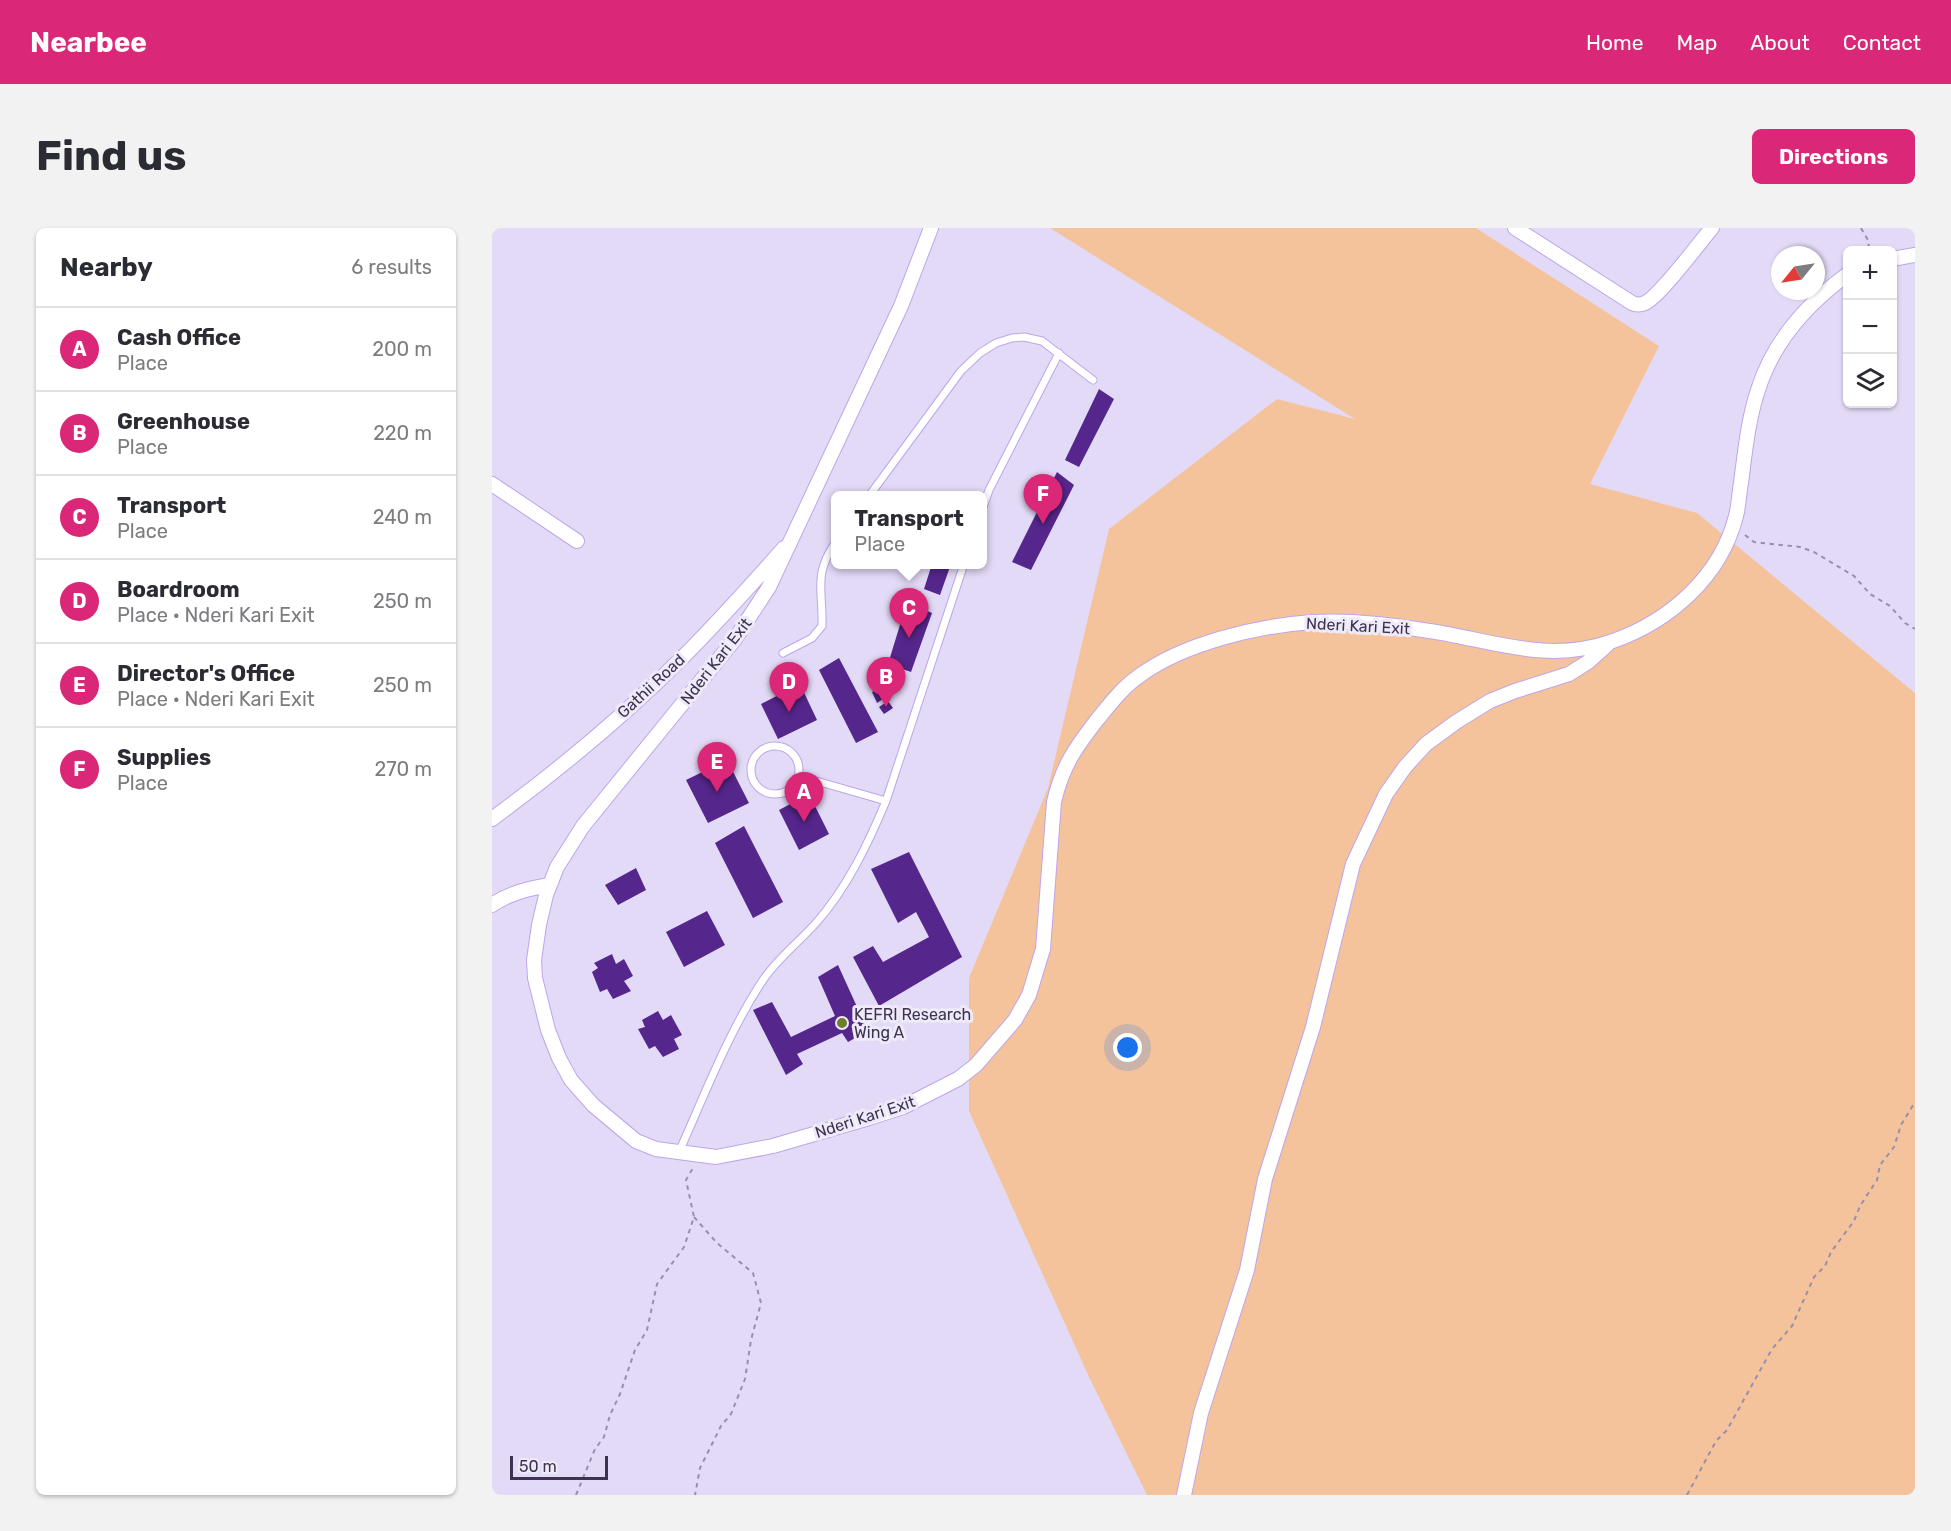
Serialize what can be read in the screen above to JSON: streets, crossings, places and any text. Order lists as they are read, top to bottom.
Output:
{
  "streets": {
    "street": ["Nderi Kari Exit", "Gathii Road"]
  },
  "crossings": [
    ["Nderi Kari Exit", "Gathii Road"]
  ],
  "places": ["KEFRI Research Wing A"],
  "scale_bar": "50 m",
  "north": "bottom left",
  "page": {
    "header": "Nearbee",
    "nav": [
      "Home",
      "Map",
      "About",
      "Contact"
    ],
    "buttons": "Directions",
    "title": "Find us",
    "heading": ["Nearby", "6 results"],
    "map_buttons": ["+", "−"],
    "list": [
      {
        "mark": "A",
        "name": "Cash Office",
        "note": "Place",
        "value": "200 m"
      },
      {
        "mark": "B",
        "name": "Greenhouse",
        "note": "Place",
        "value": "220 m"
      },
      {
        "mark": "C",
        "name": "Transport",
        "note": "Place",
        "value": "240 m"
      },
      {
        "mark": "D",
        "name": "Boardroom",
        "note": "Place · Nderi Kari Exit",
        "value": "250 m"
      },
      {
        "mark": "E",
        "name": "Director's Office",
        "note": "Place · Nderi Kari Exit",
        "value": "250 m"
      },
      {
        "mark": "F",
        "name": "Supplies",
        "note": "Place",
        "value": "270 m"
      }
    ],
    "pins": [
      "F",
      "C",
      "B",
      "D",
      "E",
      "A"
    ],
    "popup": ["Transport", "Place"],
    "scale": "50 m"
  }
}
